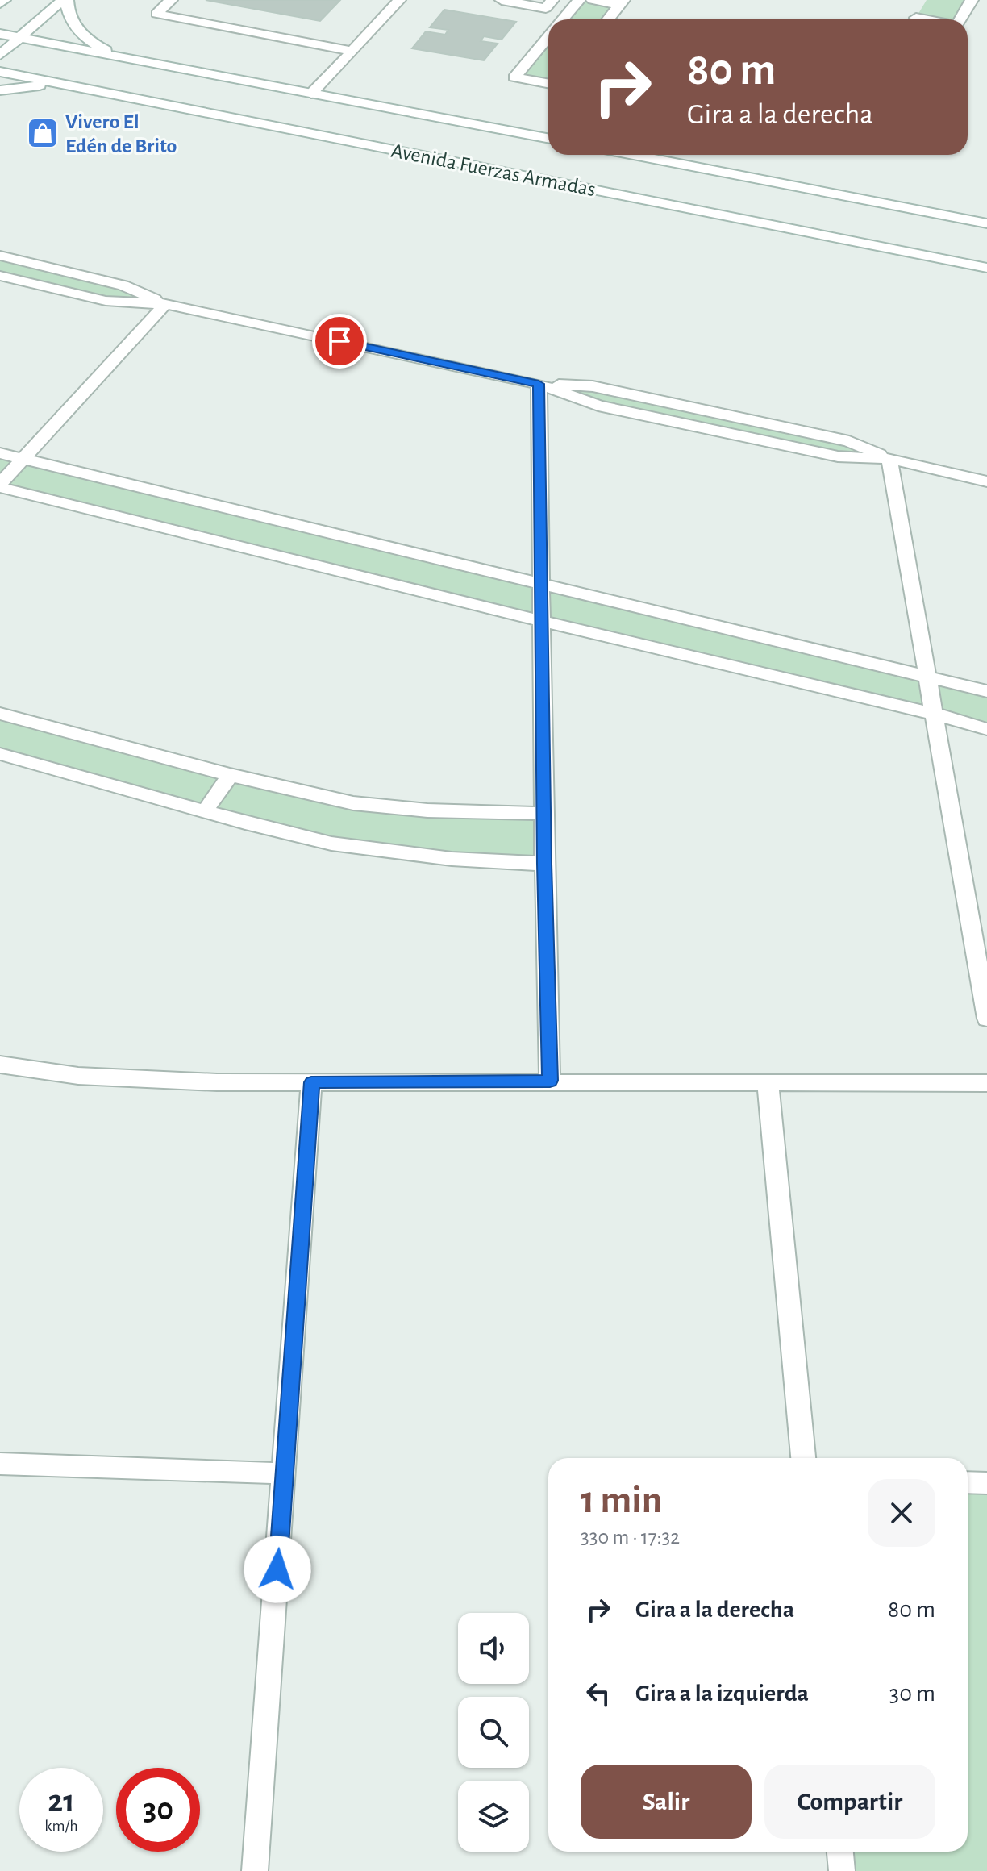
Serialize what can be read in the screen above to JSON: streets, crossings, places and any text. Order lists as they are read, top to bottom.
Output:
{
  "streets": {
    "street": ["Avenida Fuerzas Armadas"]
  },
  "places": {
    "shop": ["Vivero El Edén de Brito"]
  },
  "page": {
    "turn": ["80 m", "Gira a la derecha"],
    "heading": ["1 min", "330 m · 17:32"],
    "list": [
      {
        "name": "Gira a la derecha",
        "value": "80 m"
      },
      {
        "name": "Gira a la izquierda",
        "value": "30 m"
      }
    ],
    "buttons": ["Salir", "Compartir"],
    "speed": "21 km/h",
    "limit": "30"
  }
}
